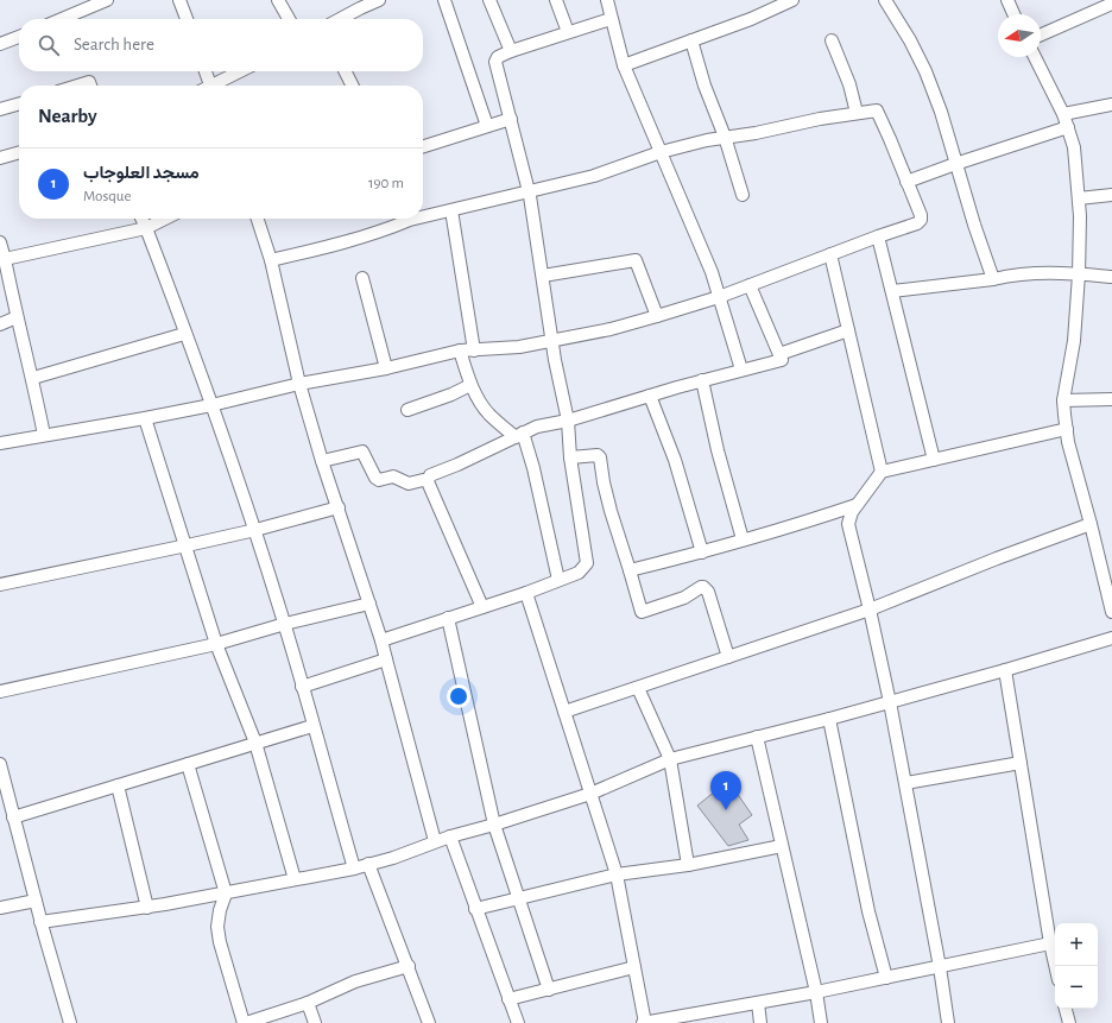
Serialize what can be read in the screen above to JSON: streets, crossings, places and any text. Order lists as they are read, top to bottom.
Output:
{
  "north": "left",
  "page": {
    "search": "Search here",
    "heading": "Nearby",
    "list": [
      {
        "mark": "1",
        "name": "مسجد العلوجاب",
        "note": "Mosque",
        "value": "190 m"
      }
    ],
    "pins": "1",
    "map_buttons": ["+", "−"]
  }
}
